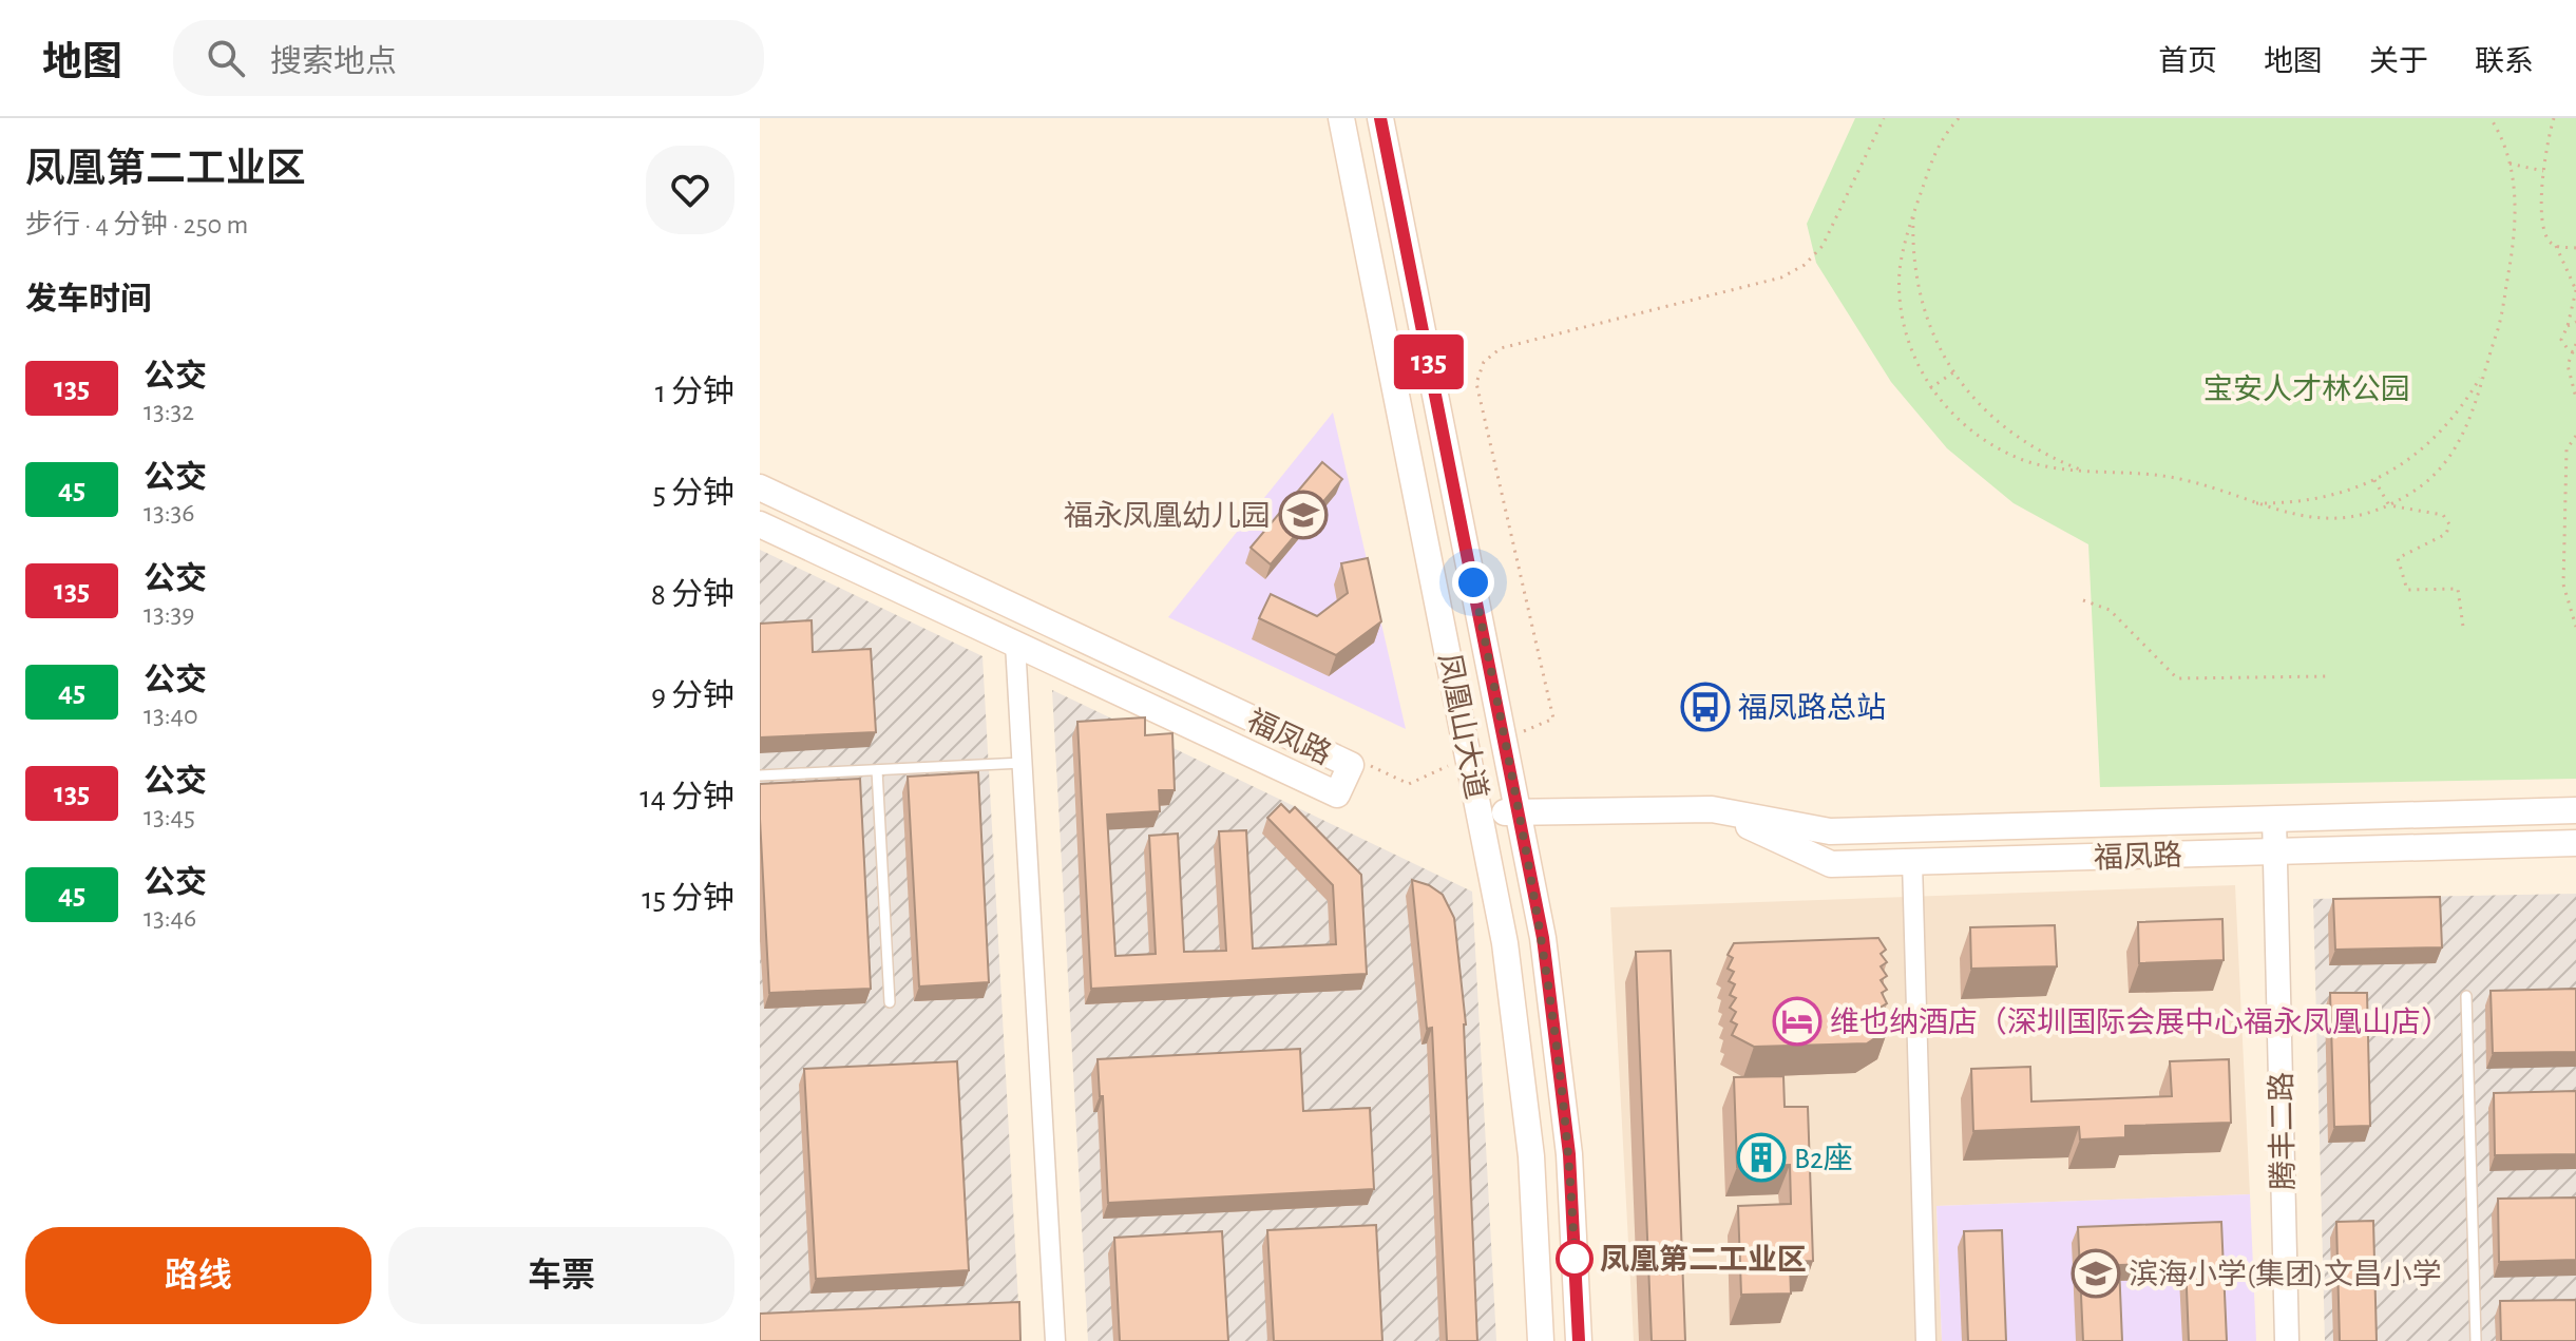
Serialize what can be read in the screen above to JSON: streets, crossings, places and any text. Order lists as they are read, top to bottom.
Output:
{
  "streets": {
    "main road": ["凤凰山大道", "福凤路"],
    "street": ["腾丰二路"]
  },
  "crossings": [
    ["凤凰山大道", "福凤路"],
    ["福凤路", "腾丰二路"]
  ],
  "parks": ["宝安人才林公园"],
  "places": {
    "school or university": ["福永凤凰幼儿园", "滨海小学(集团)文昌小学"],
    "bus stop": ["福凤路总站"],
    "hotel": ["维也纳酒店（深圳国际会展中心福永凤凰山店）"],
    "building": ["B2座"],
    "other": ["凤凰第二工业区"]
  },
  "lines": ["bus line 135"],
  "page": {
    "header": "地图",
    "search": "搜索地点",
    "nav": [
      "首页",
      "地图",
      "关于",
      "联系"
    ],
    "heading": [
      ["凤凰第二工业区", "步行 · 4 分钟 · 250 m"],
      "发车时间"
    ],
    "on_map": "135",
    "list": [
      {
        "mark": "135",
        "name": "公交",
        "note": "13:32",
        "value": "1 分钟"
      },
      {
        "mark": "45",
        "name": "公交",
        "note": "13:36",
        "value": "5 分钟"
      },
      {
        "mark": "135",
        "name": "公交",
        "note": "13:39",
        "value": "8 分钟"
      },
      {
        "mark": "45",
        "name": "公交",
        "note": "13:40",
        "value": "9 分钟"
      },
      {
        "mark": "135",
        "name": "公交",
        "note": "13:45",
        "value": "14 分钟"
      },
      {
        "mark": "45",
        "name": "公交",
        "note": "13:46",
        "value": "15 分钟"
      }
    ],
    "buttons": ["路线", "车票"]
  }
}
